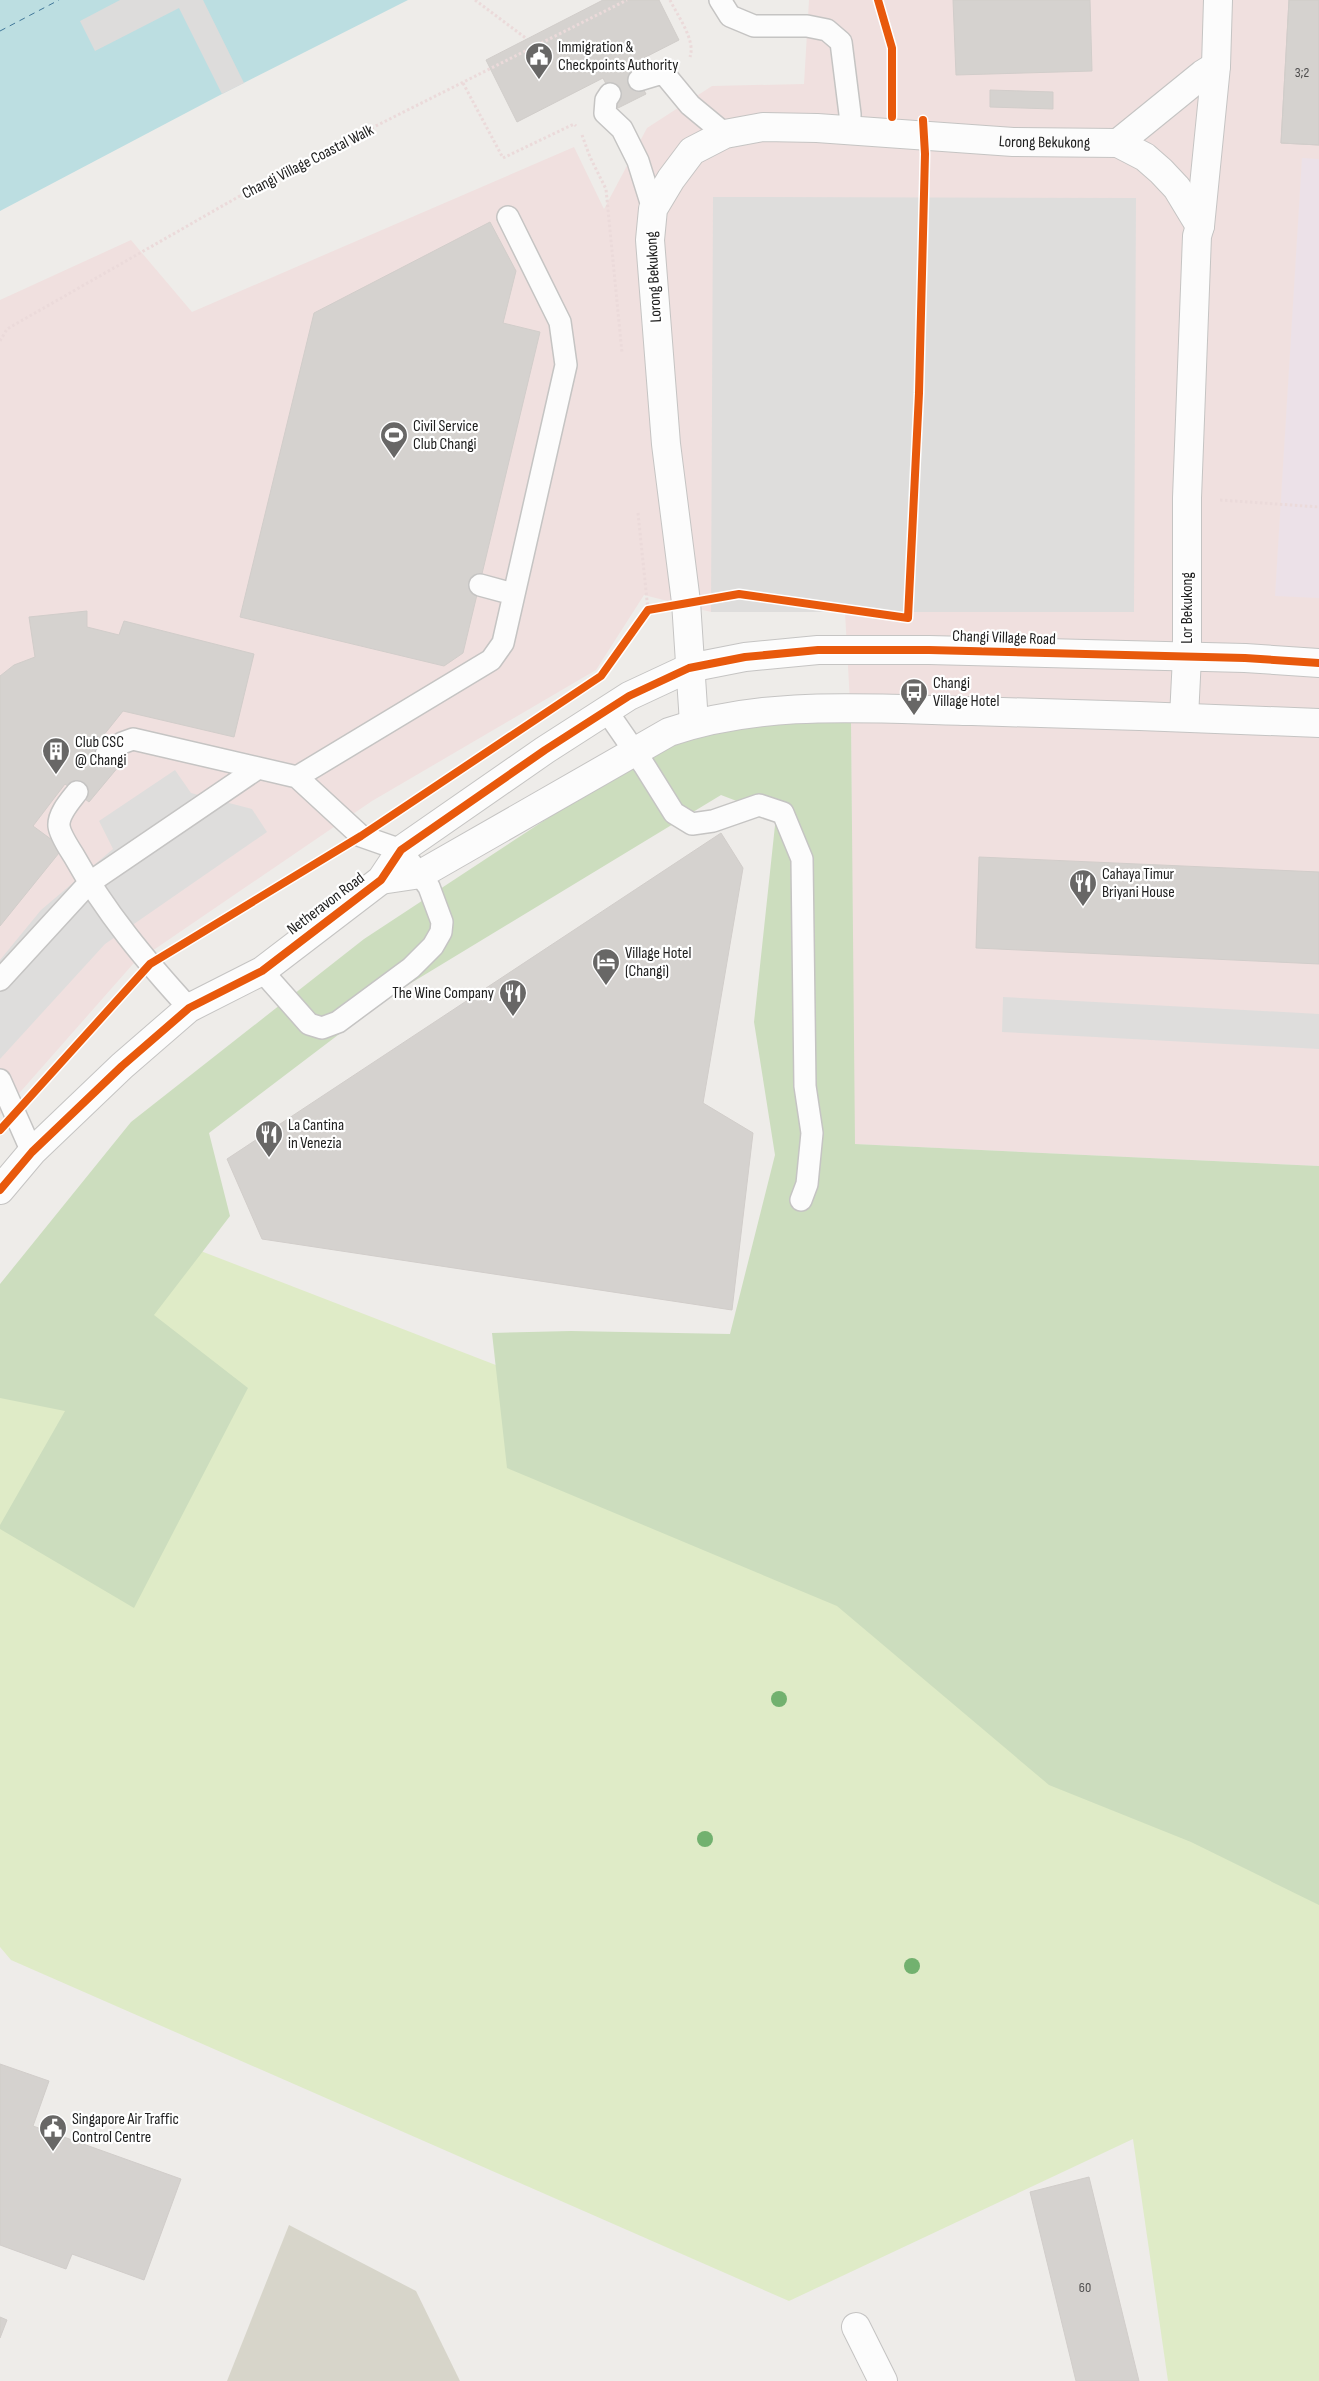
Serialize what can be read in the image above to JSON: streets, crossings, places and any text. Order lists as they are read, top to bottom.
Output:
{
  "streets": {
    "street": [
      "Lorong Bekukong",
      "Lor Bekukong",
      "Changi Village Road",
      "Netheravon Road"
    ],
    "path": ["Changi Village Coastal Walk"]
  },
  "crossings": [
    ["Lorong Bekukong", "Changi Village Road"],
    ["Lorong Bekukong", "Netheravon Road"],
    ["Lor Bekukong", "Changi Village Road"],
    ["Changi Village Road", "Netheravon Road"]
  ],
  "places": {
    "public building": ["Immigration & Checkpoints Authority", "Singapore Air Traffic Control Centre"],
    "sports": ["Civil Service Club Changi"],
    "bus stop": ["Changi Village Hotel"],
    "building": ["Club CSC @ Changi"],
    "restaurant": ["Cahaya Timur Briyani House", "The Wine Company", "La Cantina in Venezia"],
    "hotel": ["Village Hotel (Changi)"]
  },
  "house_numbers": ["3;2", "60"]
}
